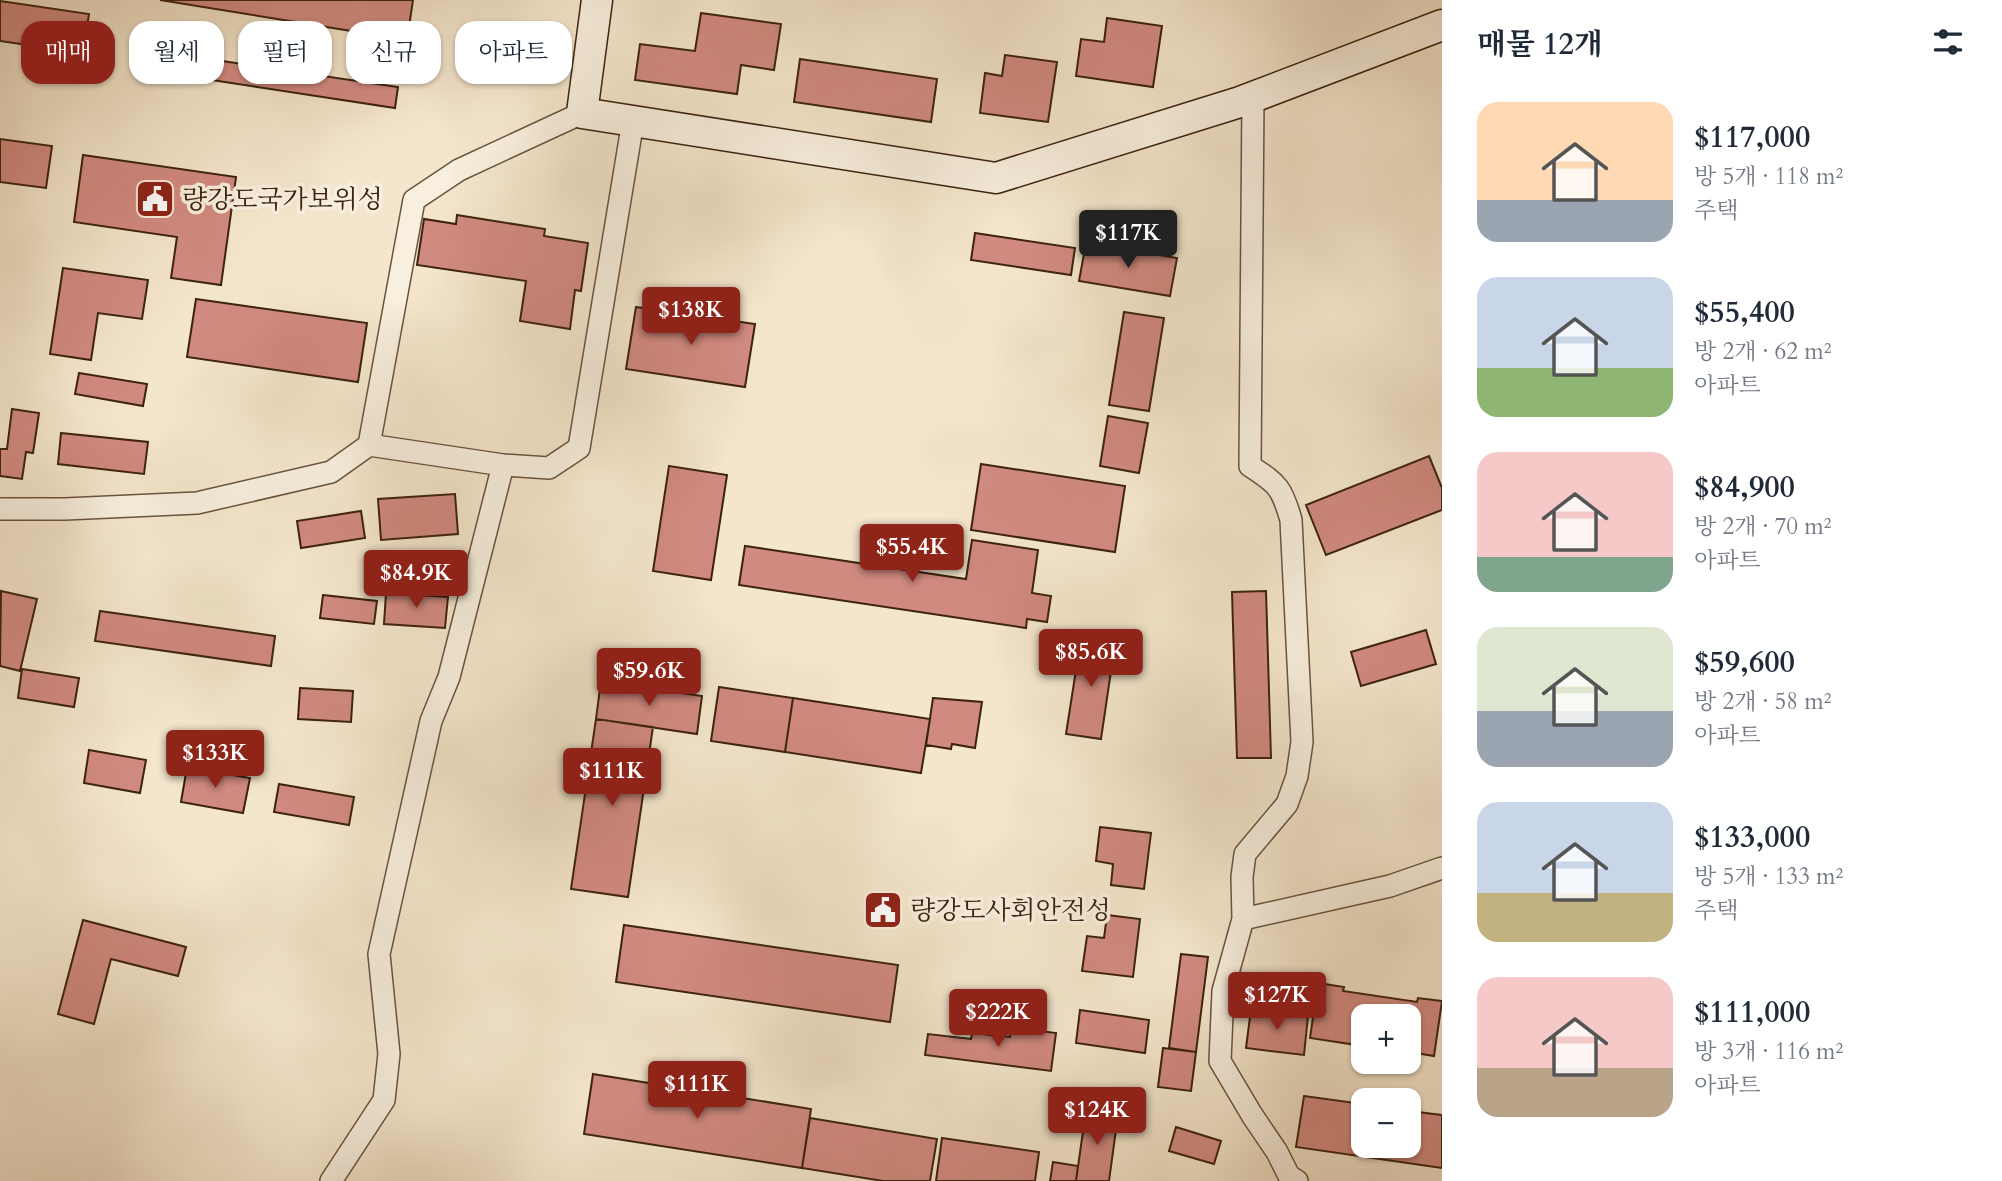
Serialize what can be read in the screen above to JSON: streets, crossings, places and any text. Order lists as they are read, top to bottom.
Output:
{
  "places": {
    "public building": ["량강도국가보위성", "량강도사회안전성"]
  },
  "page": {
    "heading": "매물 12개",
    "chip": [
      "매매",
      "월세",
      "필터",
      "신규",
      "아파트"
    ],
    "list": [
      {
        "name": "$117,000",
        "note": "방 5개 · 118 m² · 주택"
      },
      {
        "name": "$55,400",
        "note": "방 2개 · 62 m² · 아파트"
      },
      {
        "name": "$84,900",
        "note": "방 2개 · 70 m² · 아파트"
      },
      {
        "name": "$59,600",
        "note": "방 2개 · 58 m² · 아파트"
      },
      {
        "name": "$133,000",
        "note": "방 5개 · 133 m² · 주택"
      },
      {
        "name": "$111,000",
        "note": "방 3개 · 116 m² · 아파트"
      }
    ],
    "price": [
      "$117K",
      "$138K",
      "$55.4K",
      "$84.9K",
      "$85.6K",
      "$59.6K",
      "$133K",
      "$111K",
      "$127K",
      "$222K",
      "$111K",
      "$124K"
    ],
    "map_buttons": ["+", "−"]
  }
}
